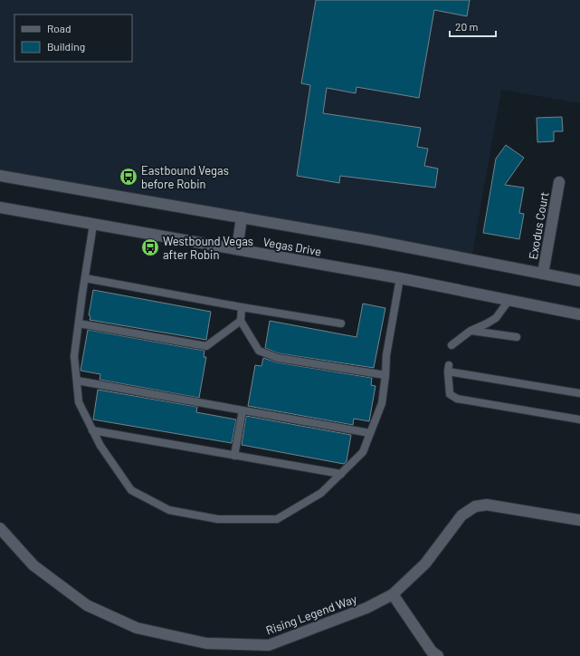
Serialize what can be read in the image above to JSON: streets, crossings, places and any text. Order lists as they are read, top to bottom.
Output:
{
  "streets": {
    "main road": ["Exodus Court", "Vegas Drive", "Rising Legend Way"]
  },
  "crossings": [
    ["Exodus Court", "Vegas Drive"]
  ],
  "places": {
    "bus stop": ["Eastbound Vegas before Robin", "Westbound Vegas after Robin"]
  },
  "legend": ["Road", "Building"],
  "scale_bar": "20 m"
}
